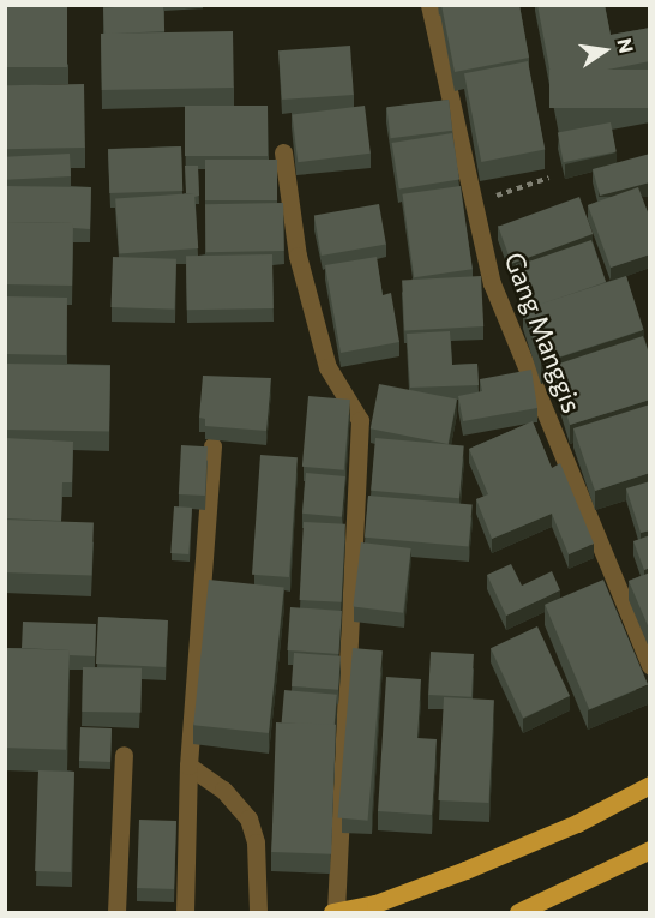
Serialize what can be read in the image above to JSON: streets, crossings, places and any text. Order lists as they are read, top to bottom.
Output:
{
  "streets": {
    "street": ["Gang Manggis"]
  },
  "north": "right"
}
